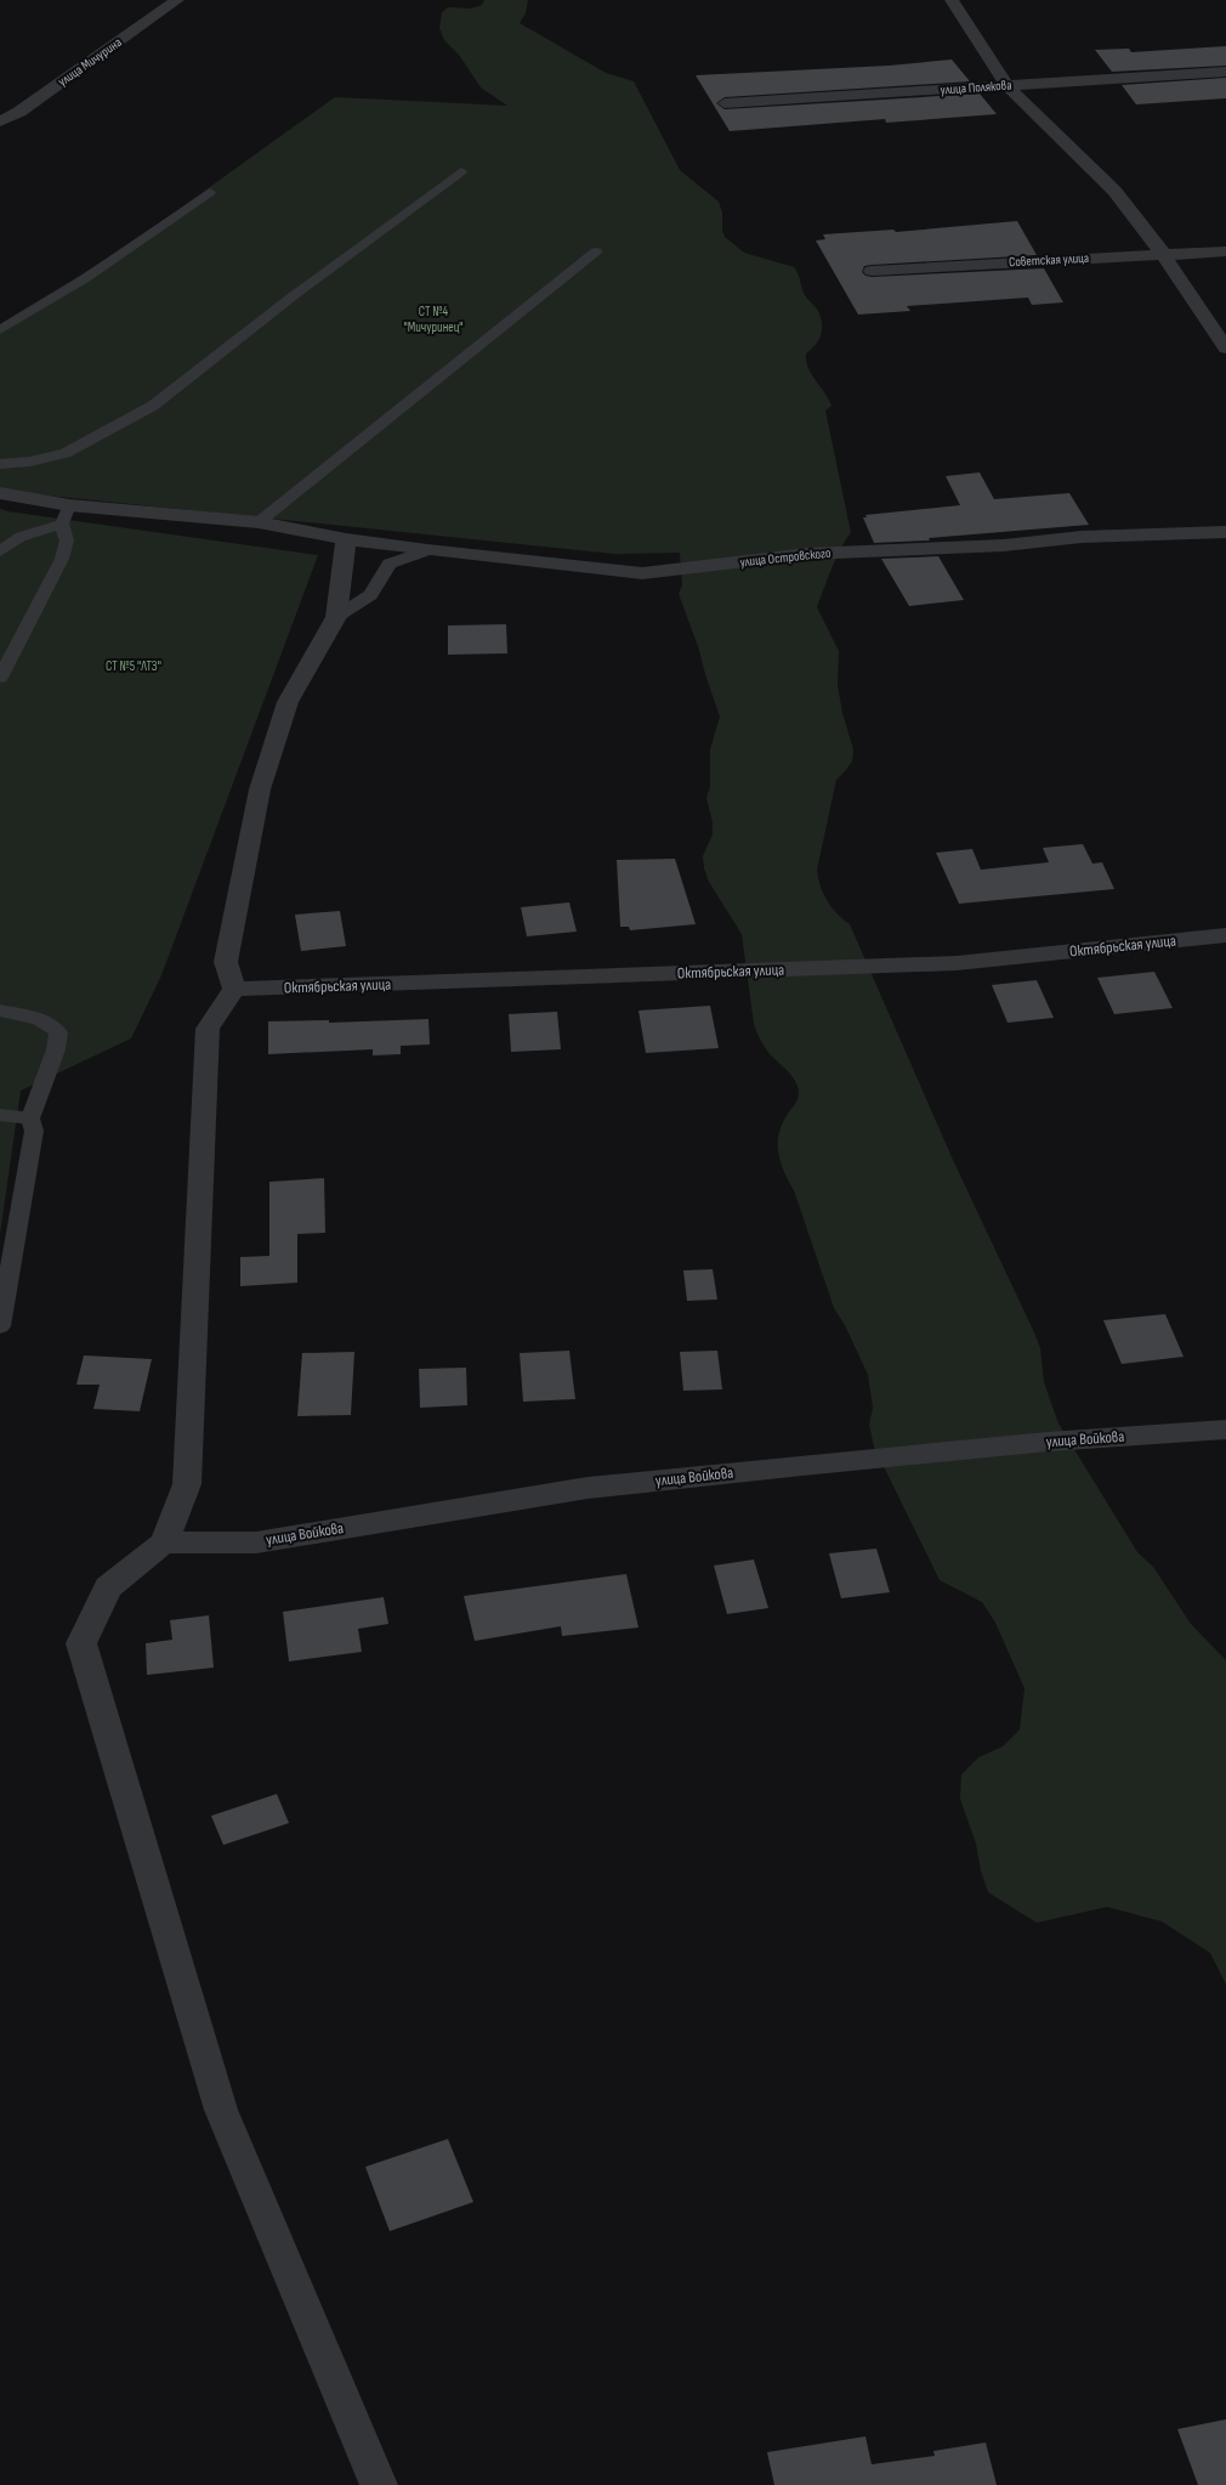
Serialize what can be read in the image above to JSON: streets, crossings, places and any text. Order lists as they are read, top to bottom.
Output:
{
  "streets": {
    "street": [
      "улица Мичурина",
      "улица Полякова",
      "Советская улица",
      "улица Островского",
      "Октябрьская улица",
      "улица Войкова"
    ]
  },
  "parks": ["СТ №4 \"Мичуринец\"", "СТ №5 \"ЛТЗ\""]
}
